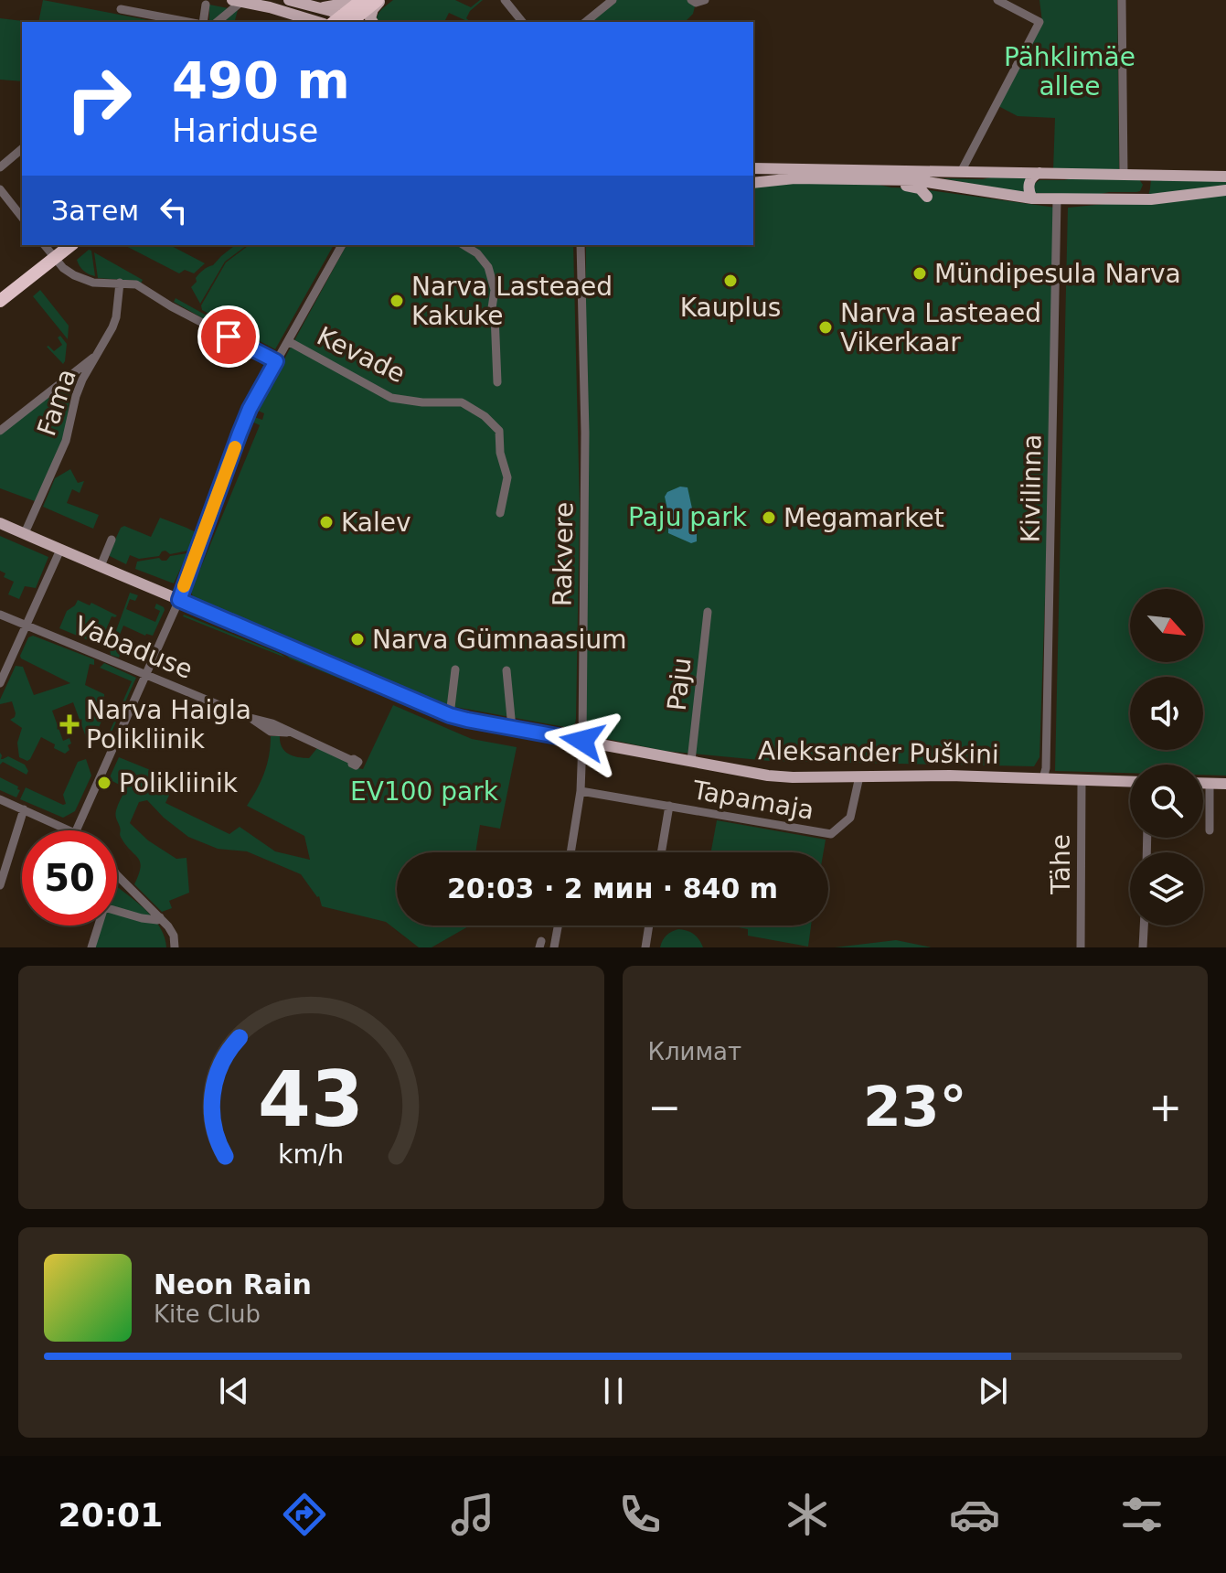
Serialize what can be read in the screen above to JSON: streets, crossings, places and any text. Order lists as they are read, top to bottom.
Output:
{
  "streets": {
    "main road": ["Aleksander Puškini"],
    "street": [
      "Kevade",
      "Fama",
      "Kivilinna",
      "Rakvere",
      "Vabaduse",
      "Paju",
      "Tapamaja",
      "Tähe"
    ]
  },
  "crossings": [
    ["Fama", "Aleksander Puškini"],
    ["Kivilinna", "Aleksander Puškini"],
    ["Rakvere", "Aleksander Puškini"],
    ["Rakvere", "Tapamaja"],
    ["Paju", "Aleksander Puškini"],
    ["Aleksander Puškini", "Tapamaja"],
    ["Aleksander Puškini", "Tähe"]
  ],
  "parks": ["Pähklimäe allee", "Paju park", "EV100 park"],
  "places": {
    "other": [
      "Mündipesula Narva",
      "Kauplus",
      "Narva Lasteaed Kakuke",
      "Narva Lasteaed Vikerkaar",
      "Megamarket",
      "Kalev",
      "Narva Gümnaasium",
      "Polikliinik"
    ],
    "health": ["Narva Haigla Polikliinik"]
  },
  "north": "bottom right",
  "page": {
    "turn": ["490 m", "Hariduse"],
    "then": "Затем",
    "limit": "50",
    "trip": "20:03 · 2 мин · 840 m",
    "tile": "Климат",
    "heat": ["−", "23°", "+"],
    "song": ["Neon Rain", "Kite Club"],
    "tabs": "20:01",
    "gauge": ["43", "km/h"]
  }
}
